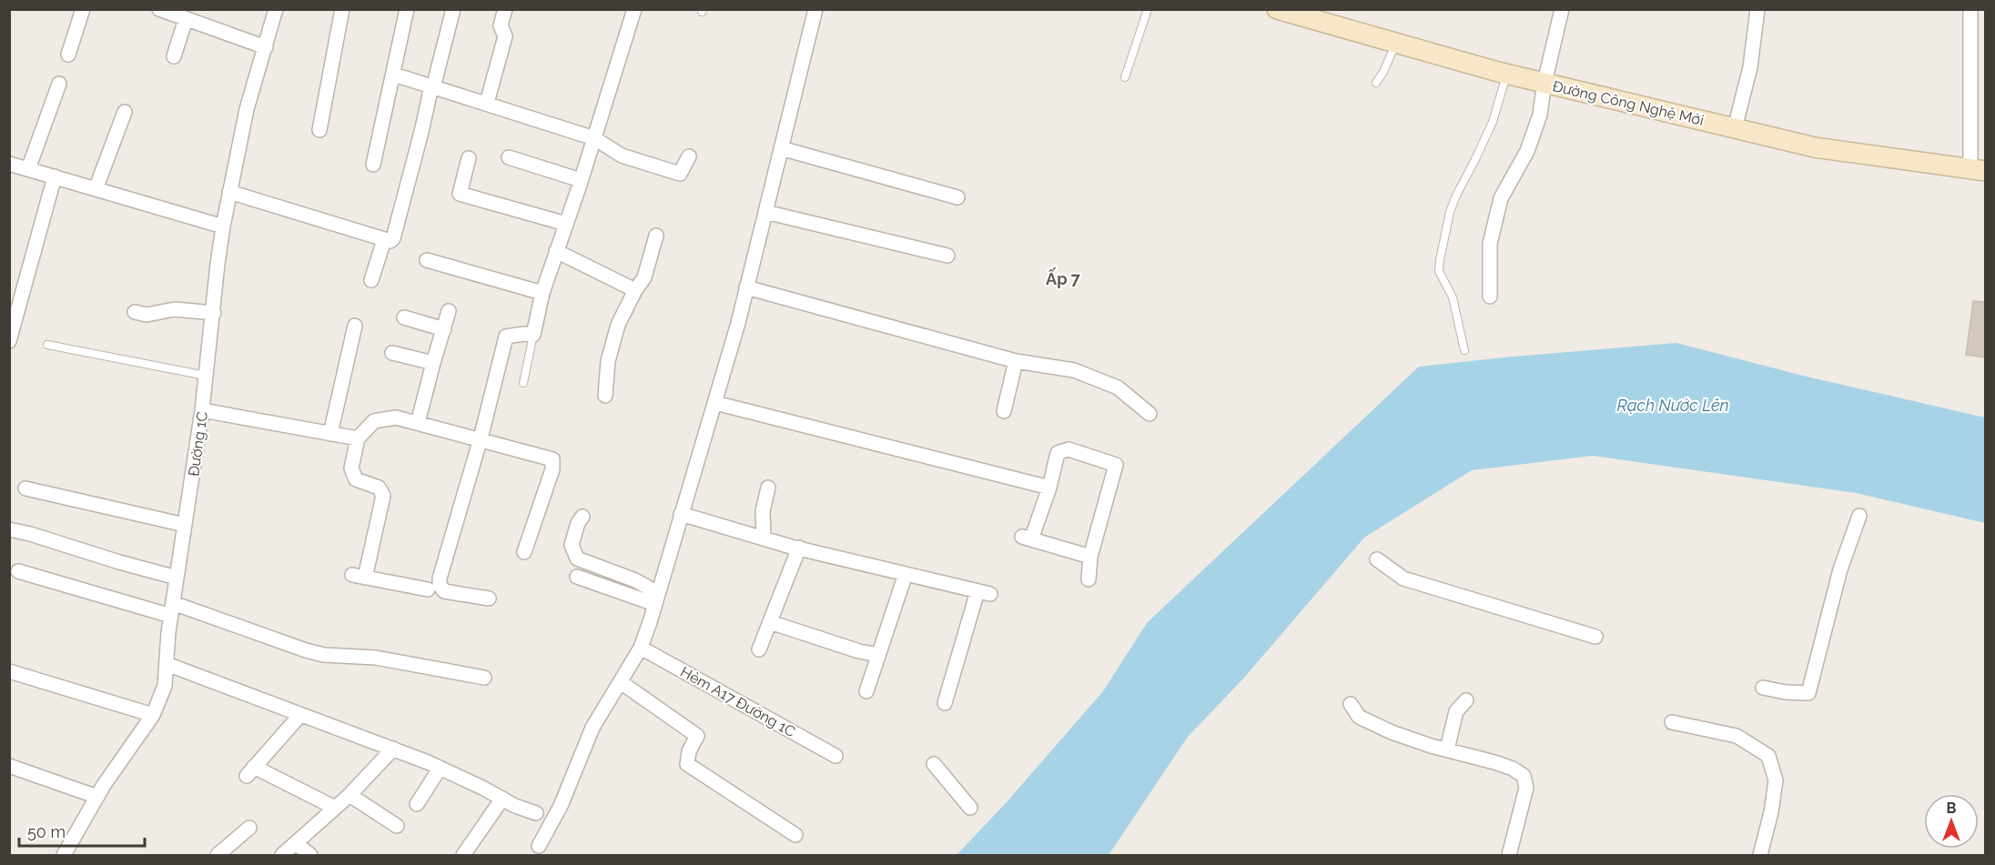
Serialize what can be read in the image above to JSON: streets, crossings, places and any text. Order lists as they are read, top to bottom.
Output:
{
  "streets": {
    "street": ["Đường Công Nghệ Mới", "Đường 1C", "Hẻm A17 Đường 1C"]
  },
  "districts": ["Ấp 7"],
  "water": ["Rạch Nước Lên"],
  "scale_bar": "50 m",
  "north": "top"
}
